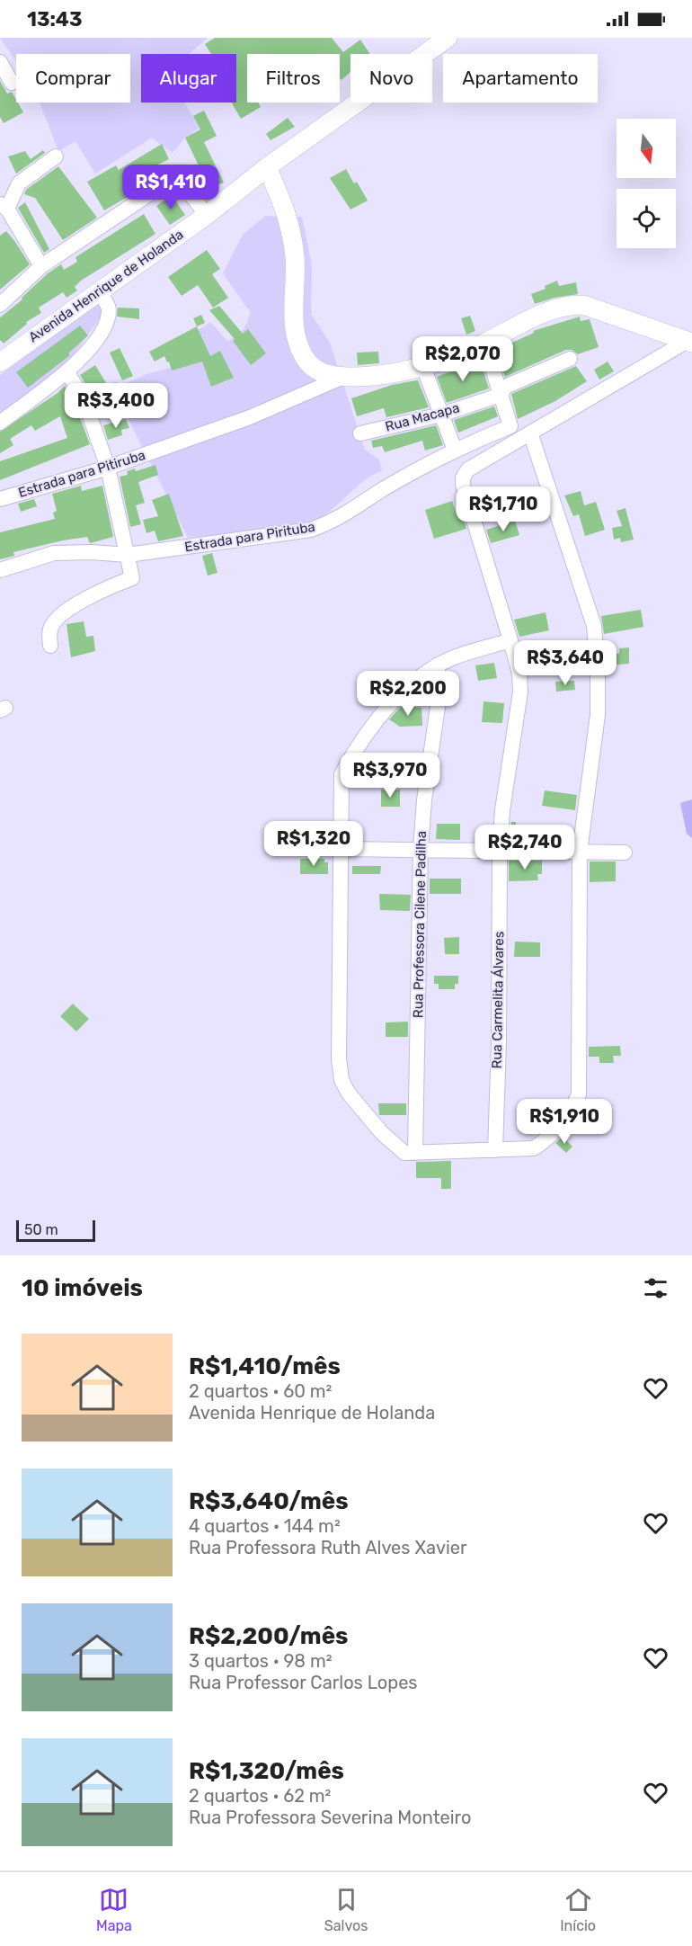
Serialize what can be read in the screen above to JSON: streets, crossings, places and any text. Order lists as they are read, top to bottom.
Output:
{
  "streets": {
    "main road": ["Avenida Henrique de Holanda"],
    "street": [
      "Rua Macapa",
      "Estrada para Pitiruba",
      "Estrada para Pirituba",
      "Rua Professora Cilene Padilha",
      "Rua Carmelita Álvares"
    ]
  },
  "crossings": [
    ["Rua Macapa", "Estrada para Pirituba"]
  ],
  "scale_bar": "50 m",
  "north": "bottom",
  "page": {
    "status": "13:43",
    "chip": [
      "Comprar",
      "Alugar",
      "Filtros",
      "Novo",
      "Apartamento"
    ],
    "price": [
      "R$1,410",
      "R$2,070",
      "R$3,400",
      "R$1,710",
      "R$3,640",
      "R$2,200",
      "R$3,970",
      "R$1,320",
      "R$2,740",
      "R$1,910"
    ],
    "scale": "50 m",
    "heading": "10 imóveis",
    "list": [
      {
        "name": "R$1,410/mês",
        "note": "2 quartos · 60 m² · Avenida Henrique de Holanda"
      },
      {
        "name": "R$3,640/mês",
        "note": "4 quartos · 144 m² · Rua Professora Ruth Alves Xavier"
      },
      {
        "name": "R$2,200/mês",
        "note": "3 quartos · 98 m² · Rua Professor Carlos Lopes"
      },
      {
        "name": "R$1,320/mês",
        "note": "2 quartos · 62 m² · Rua Professora Severina Monteiro"
      }
    ],
    "tabs": ["Mapa", "Salvos", "Início"]
  }
}
